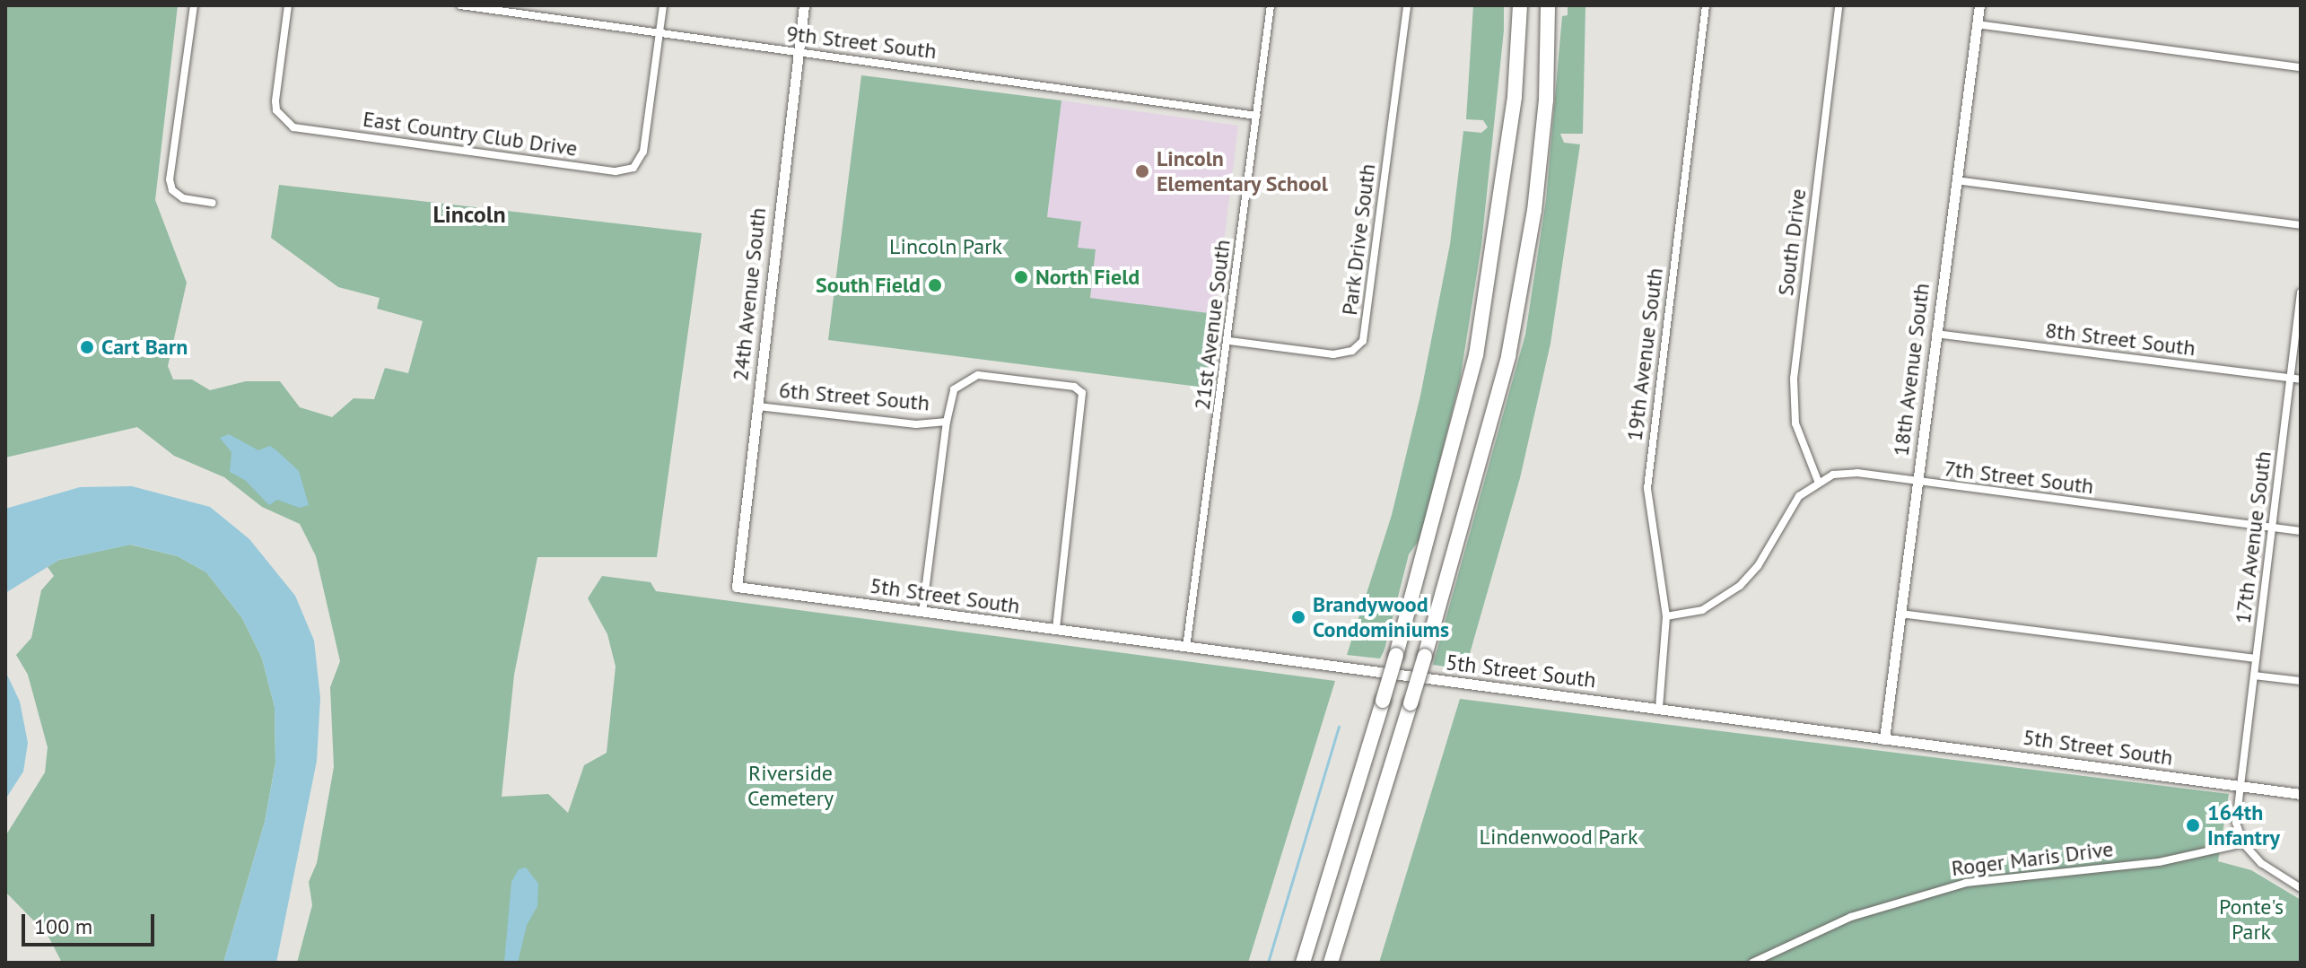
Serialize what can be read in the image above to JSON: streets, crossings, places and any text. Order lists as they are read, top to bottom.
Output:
{
  "streets": {
    "street": [
      "9th Street South",
      "East Country Club Drive",
      "Park Drive South",
      "South Drive",
      "24th Avenue South",
      "21st Avenue South",
      "8th Street South",
      "19th Avenue South",
      "18th Avenue South",
      "6th Street South",
      "7th Street South",
      "17th Avenue South",
      "5th Street South",
      "Roger Maris Drive"
    ]
  },
  "crossings": [
    ["9th Street South", "East Country Club Drive"],
    ["9th Street South", "24th Avenue South"],
    ["9th Street South", "21st Avenue South"],
    ["Park Drive South", "21st Avenue South"],
    ["South Drive", "7th Street South"],
    ["24th Avenue South", "6th Street South"],
    ["24th Avenue South", "5th Street South"],
    ["21st Avenue South", "5th Street South"],
    ["8th Street South", "18th Avenue South"],
    ["8th Street South", "17th Avenue South"],
    ["19th Avenue South", "5th Street South"],
    ["18th Avenue South", "7th Street South"],
    ["18th Avenue South", "5th Street South"],
    ["6th Street South", "5th Street South"],
    ["7th Street South", "17th Avenue South"],
    ["17th Avenue South", "5th Street South"],
    ["17th Avenue South", "Roger Maris Drive"]
  ],
  "districts": ["Lincoln"],
  "parks": [
    "Lincoln Park",
    "Riverside Cemetery",
    "Lindenwood Park",
    "Ponte's Park"
  ],
  "places": [
    "Lincoln Elementary School",
    "North Field",
    "South Field",
    "Cart Barn",
    "Brandywood Condominiums",
    "164th Infantry"
  ],
  "scale_bar": "100 m"
}
